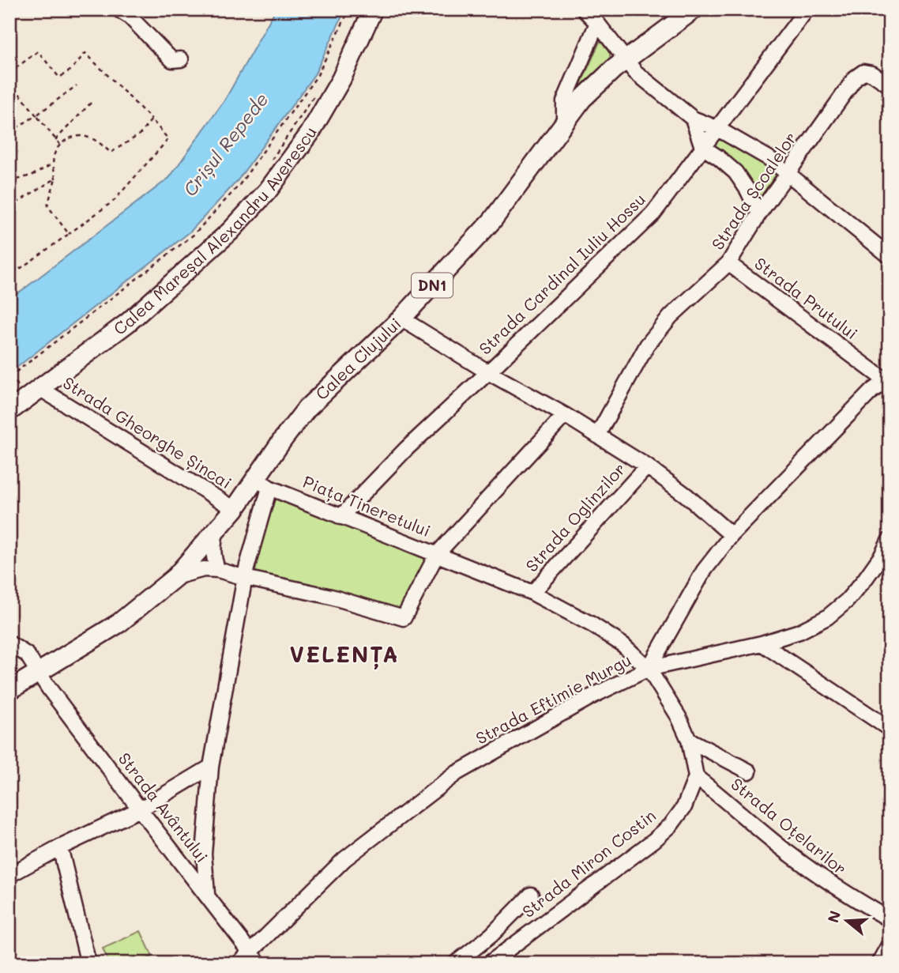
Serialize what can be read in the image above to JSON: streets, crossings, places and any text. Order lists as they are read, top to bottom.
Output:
{
  "streets": {
    "main road": ["Calea Mareșal Alexandru Averescu", "DN1", "Calea Clujului"],
    "street": [
      "Strada Școalelor",
      "Strada Cardinal Iuliu Hossu",
      "Strada Prutului",
      "Strada Gheorghe Șincai",
      "Piața Tineretului",
      "Strada Oglinzilor",
      "Strada Eftimie Murgu",
      "Strada Avântului",
      "Strada Oțelarilor",
      "Strada Miron Costin"
    ]
  },
  "crossings": [
    ["Strada Școalelor", "Strada Prutului"],
    ["Calea Mareșal Alexandru Averescu", "Strada Gheorghe Șincai"],
    ["Strada Cardinal Iuliu Hossu", "Piața Tineretului"],
    ["Strada Prutului", "Strada Eftimie Murgu"],
    ["Calea Clujului", "Strada Gheorghe Șincai"],
    ["Calea Clujului", "Piața Tineretului"],
    ["Calea Clujului", "Strada Avântului"],
    ["Strada Eftimie Murgu", "Strada Avântului"],
    ["Strada Oțelarilor", "Strada Miron Costin"]
  ],
  "districts": ["VELENȚA"],
  "water": ["Crișul Repede"],
  "north": "left"
}
